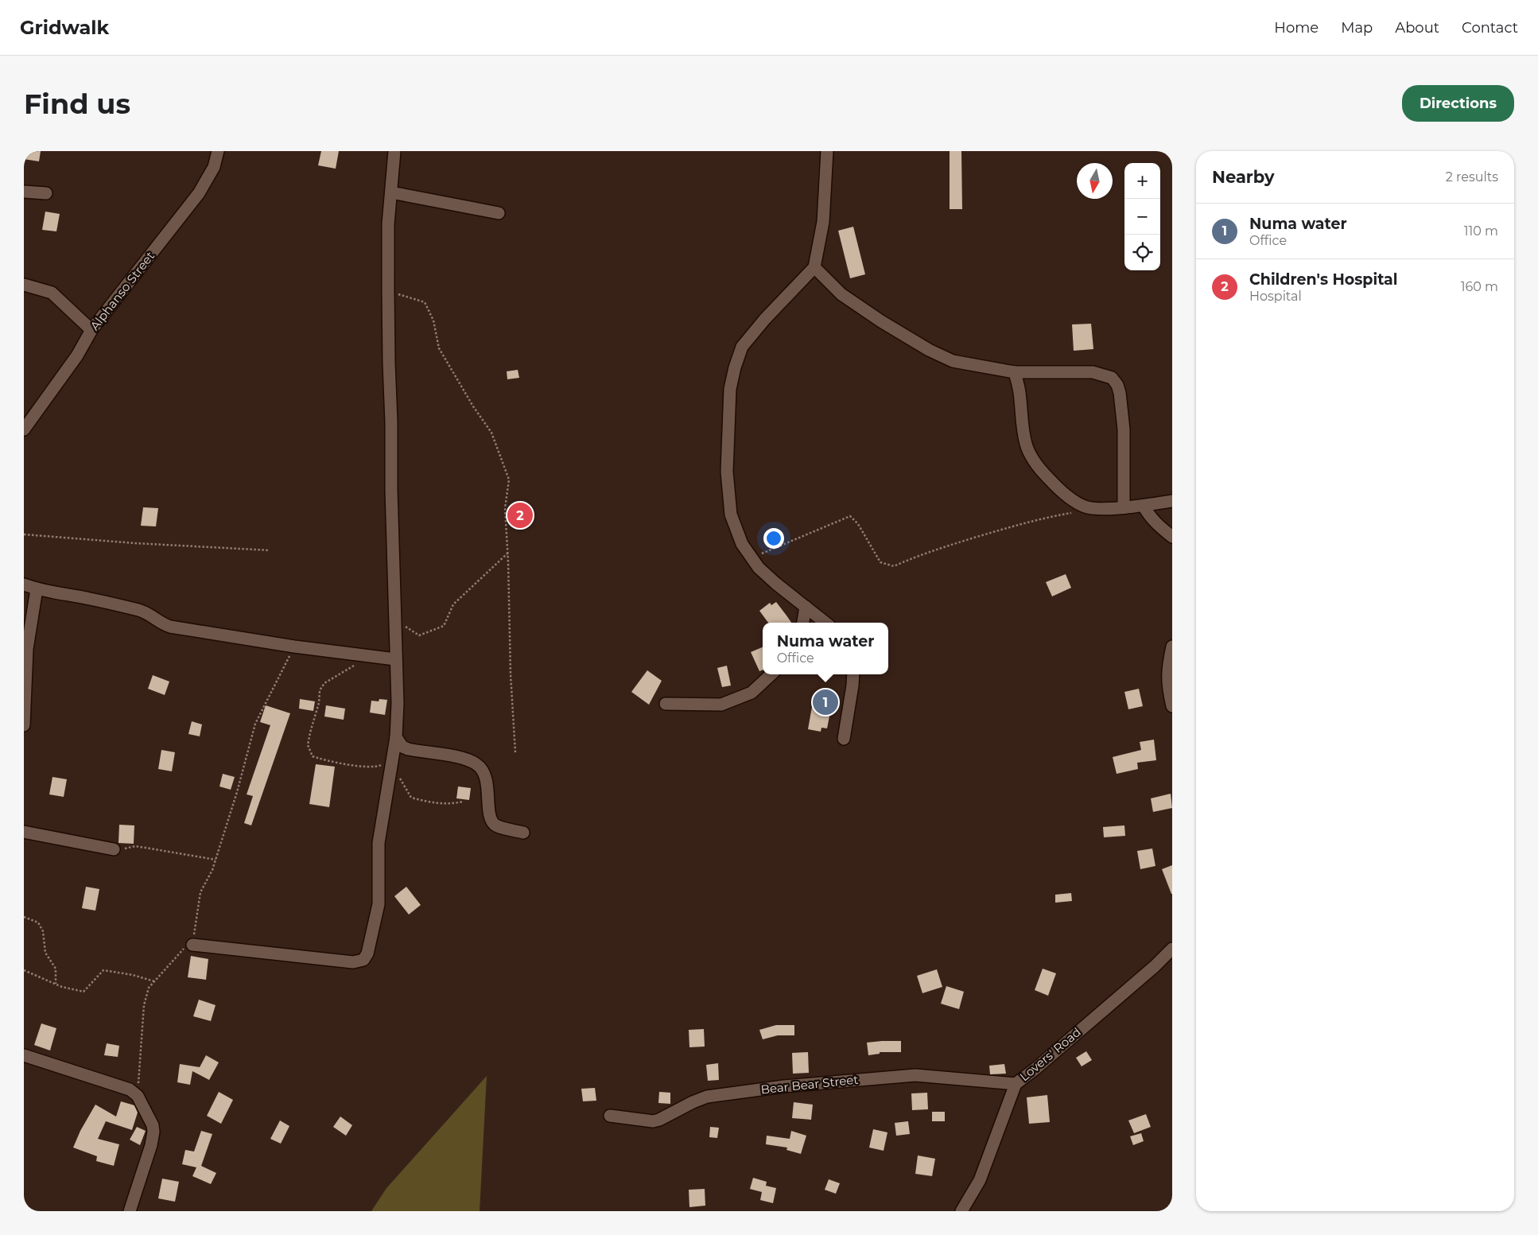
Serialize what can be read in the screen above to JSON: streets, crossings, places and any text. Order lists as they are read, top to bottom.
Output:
{
  "streets": {
    "street": ["Alphanso Street", "Lovers' Road", "Bear Bear Street"]
  },
  "crossings": [
    ["Lovers' Road", "Bear Bear Street"]
  ],
  "north": "bottom",
  "page": {
    "header": "Gridwalk",
    "nav": [
      "Home",
      "Map",
      "About",
      "Contact"
    ],
    "buttons": "Directions",
    "title": "Find us",
    "heading": ["Nearby", "2 results"],
    "map_buttons": ["+", "−"],
    "list": [
      {
        "mark": "1",
        "name": "Numa water",
        "note": "Office",
        "value": "110 m"
      },
      {
        "mark": "2",
        "name": "Children's Hospital",
        "note": "Hospital",
        "value": "160 m"
      }
    ],
    "pins": ["2", "1"],
    "popup": ["Numa water", "Office"]
  }
}
